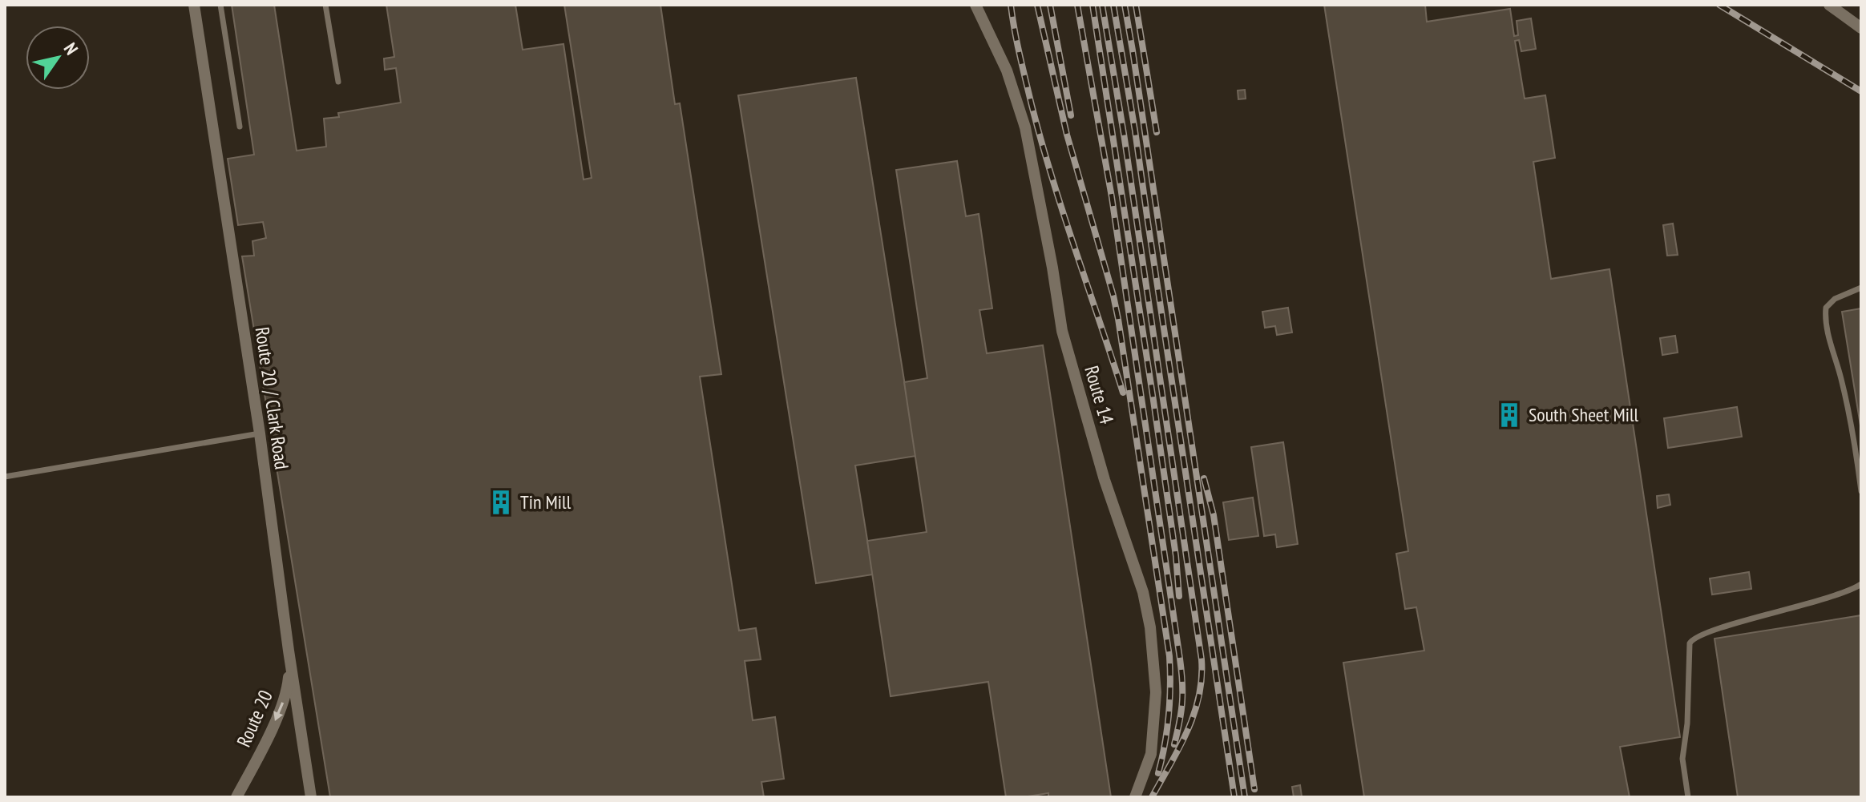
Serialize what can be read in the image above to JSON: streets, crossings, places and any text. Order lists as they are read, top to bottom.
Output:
{
  "streets": {
    "street": ["Route 14", "Route 20 / Clark Road", "Route 20"]
  },
  "crossings": [
    ["Route 20 / Clark Road", "Route 20"]
  ],
  "one_way": ["Route 20"],
  "places": {
    "building": ["South Sheet Mill", "Tin Mill"]
  },
  "north": "top right"
}
